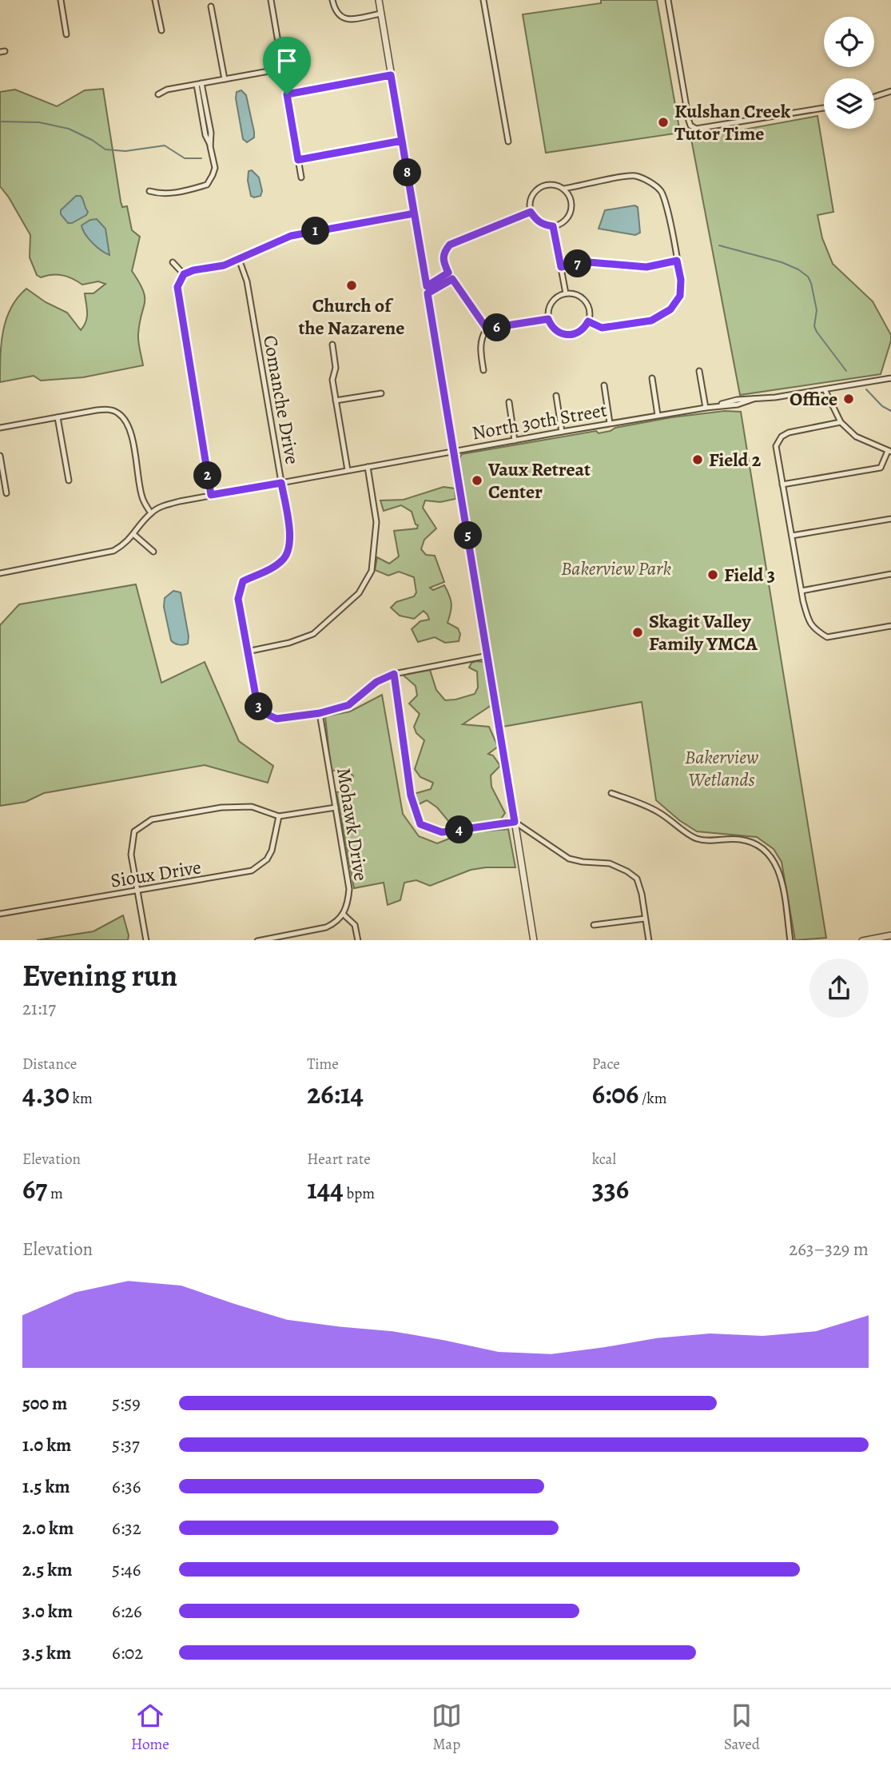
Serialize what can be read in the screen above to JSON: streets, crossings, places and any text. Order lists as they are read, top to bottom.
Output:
{
  "streets": {
    "street": [
      "Comanche Drive",
      "North 30th Street",
      "Mohawk Drive",
      "Sioux Drive"
    ]
  },
  "crossings": [
    ["Comanche Drive", "North 30th Street"],
    ["Comanche Drive", "Mohawk Drive"]
  ],
  "parks": ["Bakerview Park", "Bakerview Wetlands"],
  "places": [
    "Kulshan Creek Tutor Time",
    "Church of the Nazarene",
    "Office",
    "Field 2",
    "Vaux Retreat Center",
    "Field 3",
    "Skagit Valley Family YMCA"
  ],
  "page": {
    "pins": [
      "8",
      "1",
      "7",
      "6",
      "2",
      "5",
      "3",
      "4"
    ],
    "heading": ["Evening run", "21:17"],
    "stats": [
      ["Distance", "4.30 km"],
      ["Time", "26:14"],
      ["Pace", "6:06 /km"],
      ["Elevation", "67 m"],
      ["Heart rate", "144 bpm"],
      ["kcal", "336"]
    ],
    "chart": ["Elevation", "263–329 m"],
    "list": [
      {
        "name": "500 m",
        "note": "5:59"
      },
      {
        "name": "1.0 km",
        "note": "5:37"
      },
      {
        "name": "1.5 km",
        "note": "6:36"
      },
      {
        "name": "2.0 km",
        "note": "6:32"
      },
      {
        "name": "2.5 km",
        "note": "5:46"
      },
      {
        "name": "3.0 km",
        "note": "6:26"
      },
      {
        "name": "3.5 km",
        "note": "6:02"
      }
    ],
    "tabs": ["Home", "Map", "Saved"]
  }
}
